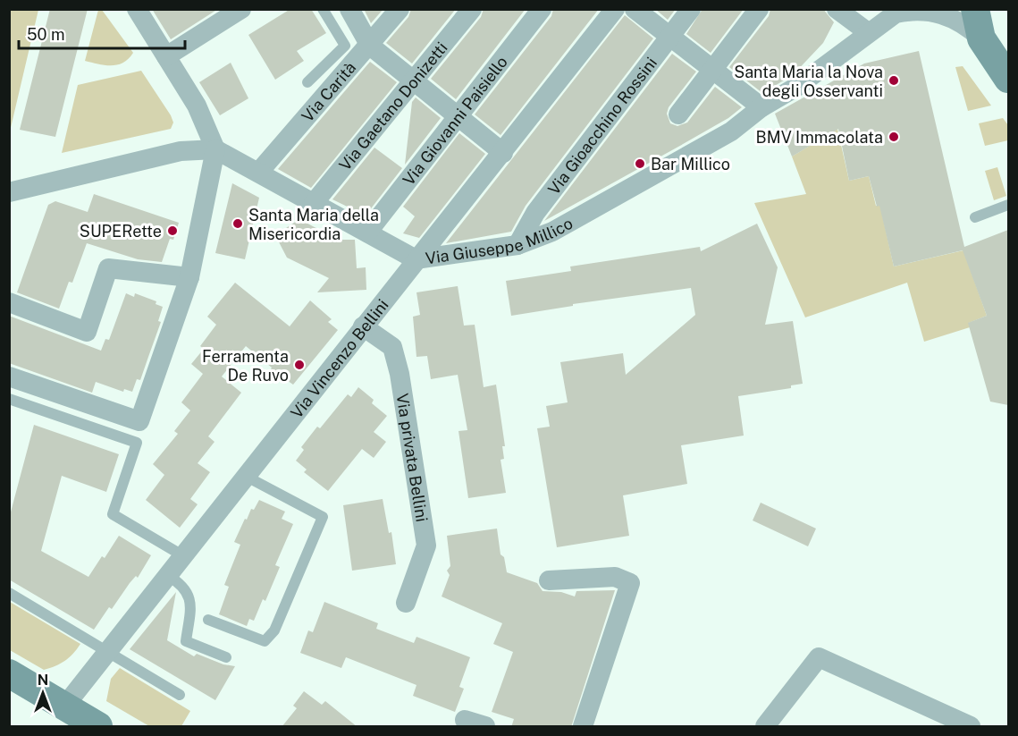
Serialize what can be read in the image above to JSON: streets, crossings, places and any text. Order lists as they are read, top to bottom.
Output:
{
  "streets": {
    "street": [
      "Via Carità",
      "Via Gaetano Donizetti",
      "Via Giovanni Paisiello",
      "Via Gioacchino Rossini",
      "Via Giuseppe Millico",
      "Via Vincenzo Bellini",
      "Via privata Bellini"
    ]
  },
  "crossings": [
    ["Via Carità", "Via Giuseppe Millico"],
    ["Via Gaetano Donizetti", "Via Giuseppe Millico"],
    ["Via Giovanni Paisiello", "Via Giuseppe Millico"],
    ["Via Gioacchino Rossini", "Via Giuseppe Millico"],
    ["Via Giuseppe Millico", "Via Vincenzo Bellini"],
    ["Via Vincenzo Bellini", "Via privata Bellini"]
  ],
  "places": [
    "Santa Maria la Nova degli Osservanti",
    "BMV Immacolata",
    "Bar Millico",
    "Santa Maria della Misericordia",
    "SUPERette",
    "Ferramenta De Ruvo"
  ],
  "scale_bar": "50 m",
  "north": "top"
}
